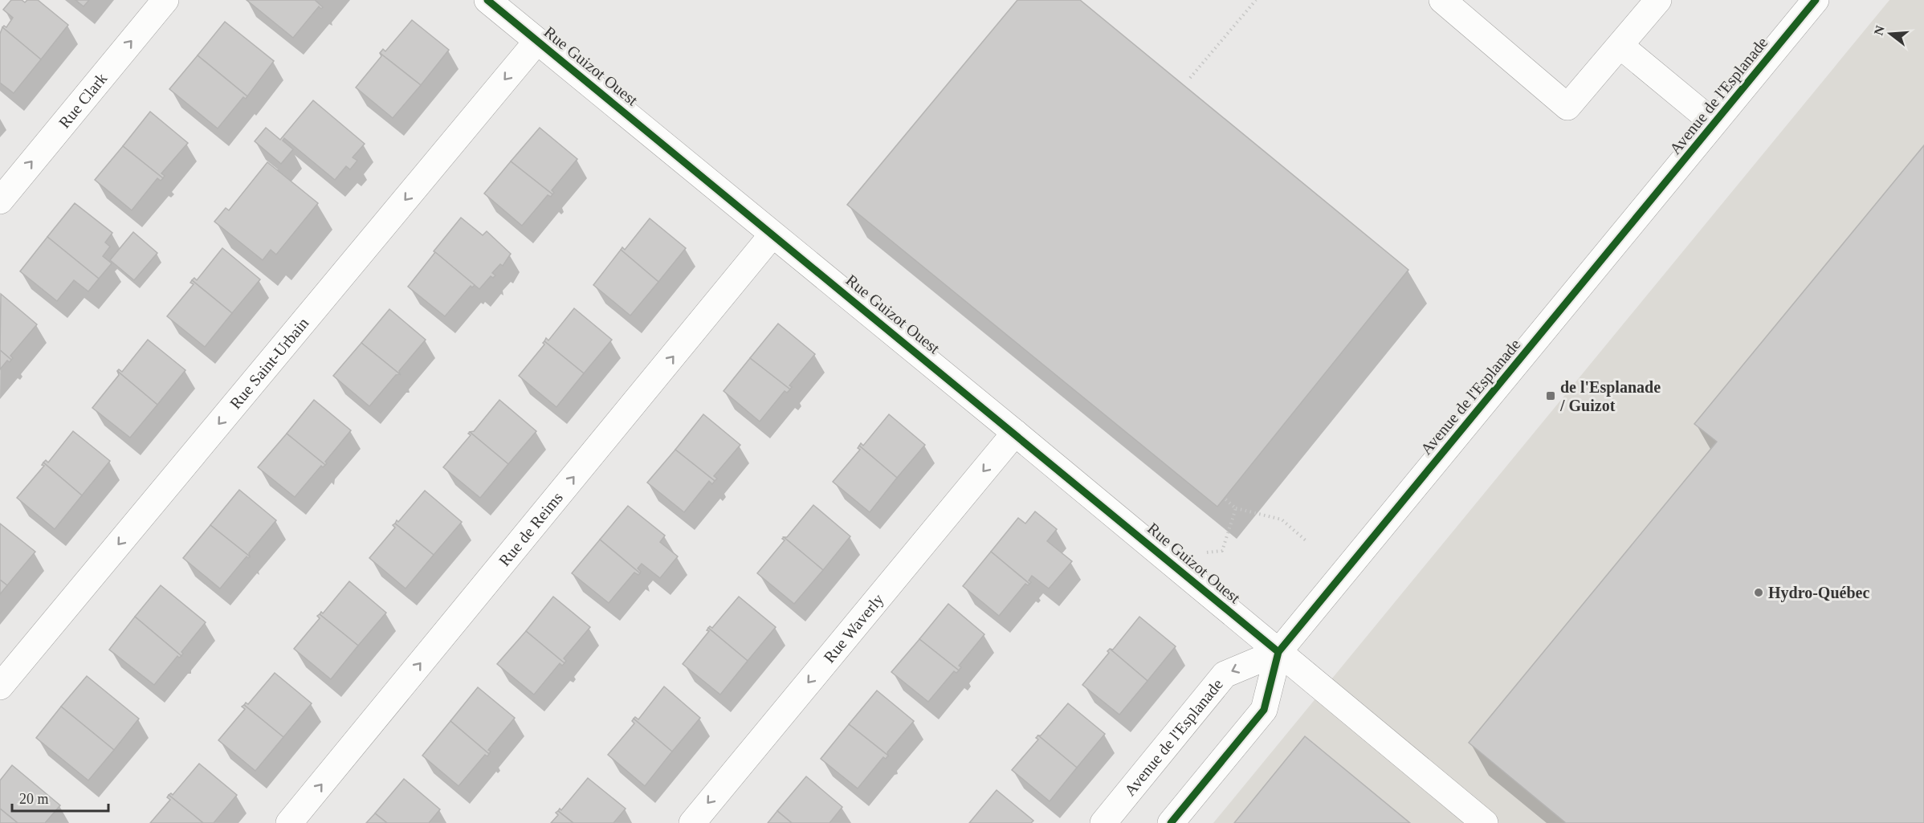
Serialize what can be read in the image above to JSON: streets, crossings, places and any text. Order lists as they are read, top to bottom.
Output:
{
  "streets": {
    "street": [
      "Rue Guizot Ouest",
      "Avenue de l'Esplanade",
      "Rue Clark",
      "Rue Saint-Urbain",
      "Rue de Reims",
      "Rue Waverly"
    ]
  },
  "crossings": [
    ["Rue Guizot Ouest", "Avenue de l'Esplanade"],
    ["Rue Guizot Ouest", "Rue Saint-Urbain"],
    ["Rue Guizot Ouest", "Rue de Reims"],
    ["Rue Guizot Ouest", "Rue Waverly"]
  ],
  "one_way": [
    "Rue Clark",
    "Rue Saint-Urbain",
    "Rue de Reims",
    "Rue Waverly"
  ],
  "places": {
    "transit": ["de l'Esplanade / Guizot"],
    "other": ["Hydro-Québec"]
  },
  "scale_bar": "20 m",
  "north": "left"
}
